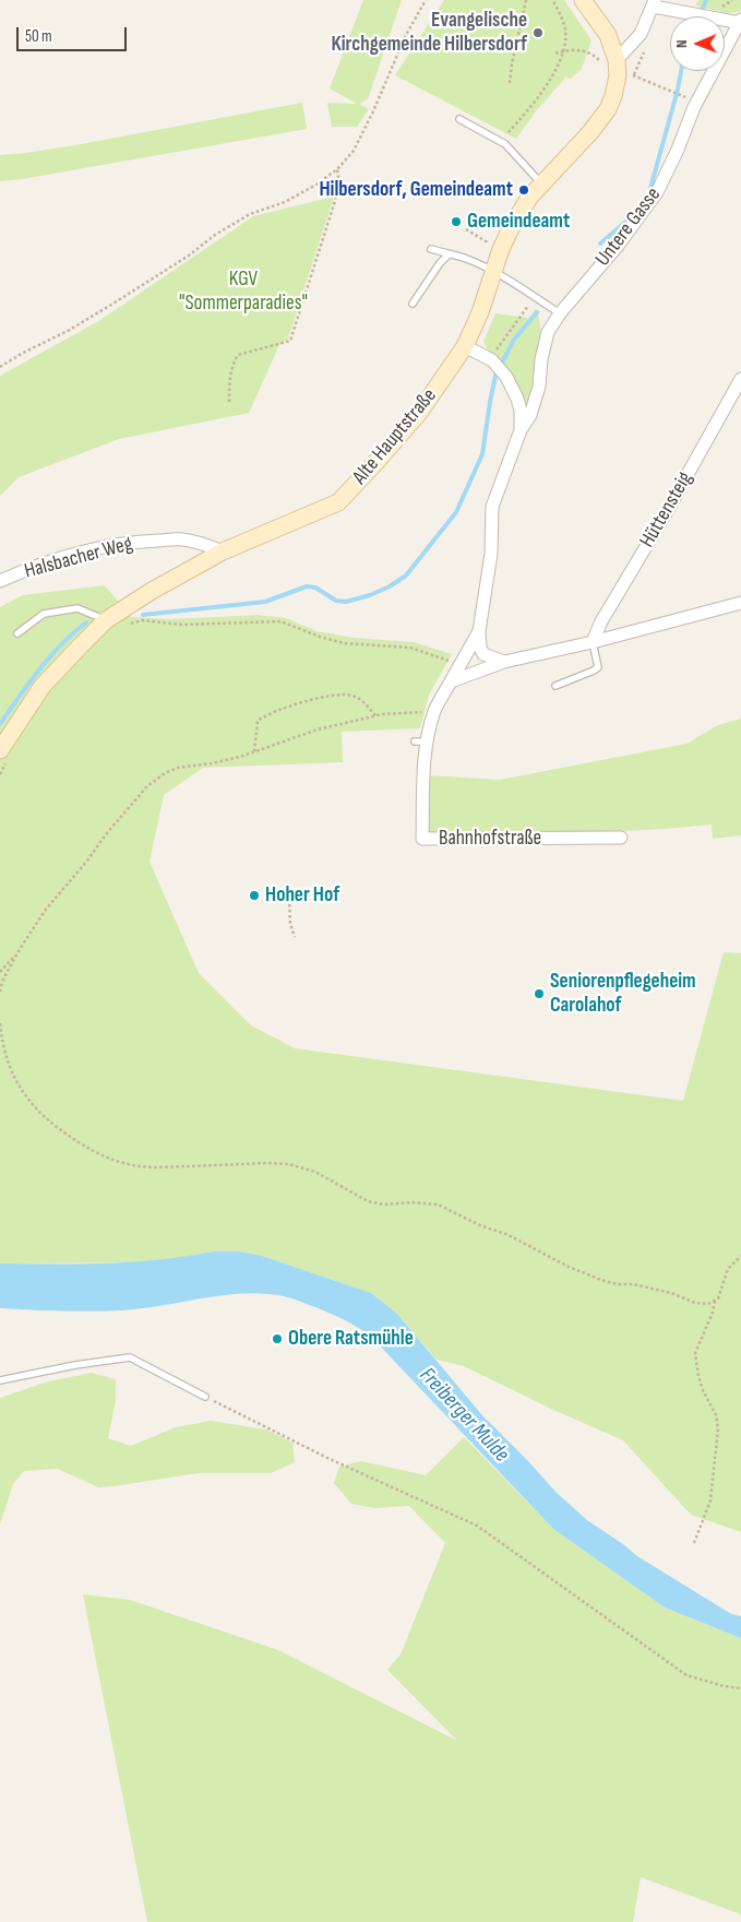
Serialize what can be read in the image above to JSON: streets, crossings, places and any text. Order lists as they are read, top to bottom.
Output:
{
  "streets": {
    "main road": ["Alte Hauptstraße"],
    "street": [
      "Untere Gasse",
      "Hüttensteig",
      "Halsbacher Weg",
      "Bahnhofstraße"
    ]
  },
  "crossings": [
    ["Untere Gasse", "Bahnhofstraße"],
    ["Alte Hauptstraße", "Halsbacher Weg"],
    ["Alte Hauptstraße", "Bahnhofstraße"]
  ],
  "water": ["Freiberger Mulde"],
  "parks": ["KGV \"Sommerparadies\""],
  "places": [
    "Evangelische Kirchgemeinde Hilbersdorf",
    "Hilbersdorf, Gemeindeamt",
    "Gemeindeamt",
    "Hoher Hof",
    "Seniorenpflegeheim Carolahof",
    "Obere Ratsmühle"
  ],
  "scale_bar": "50 m",
  "north": "left"
}
